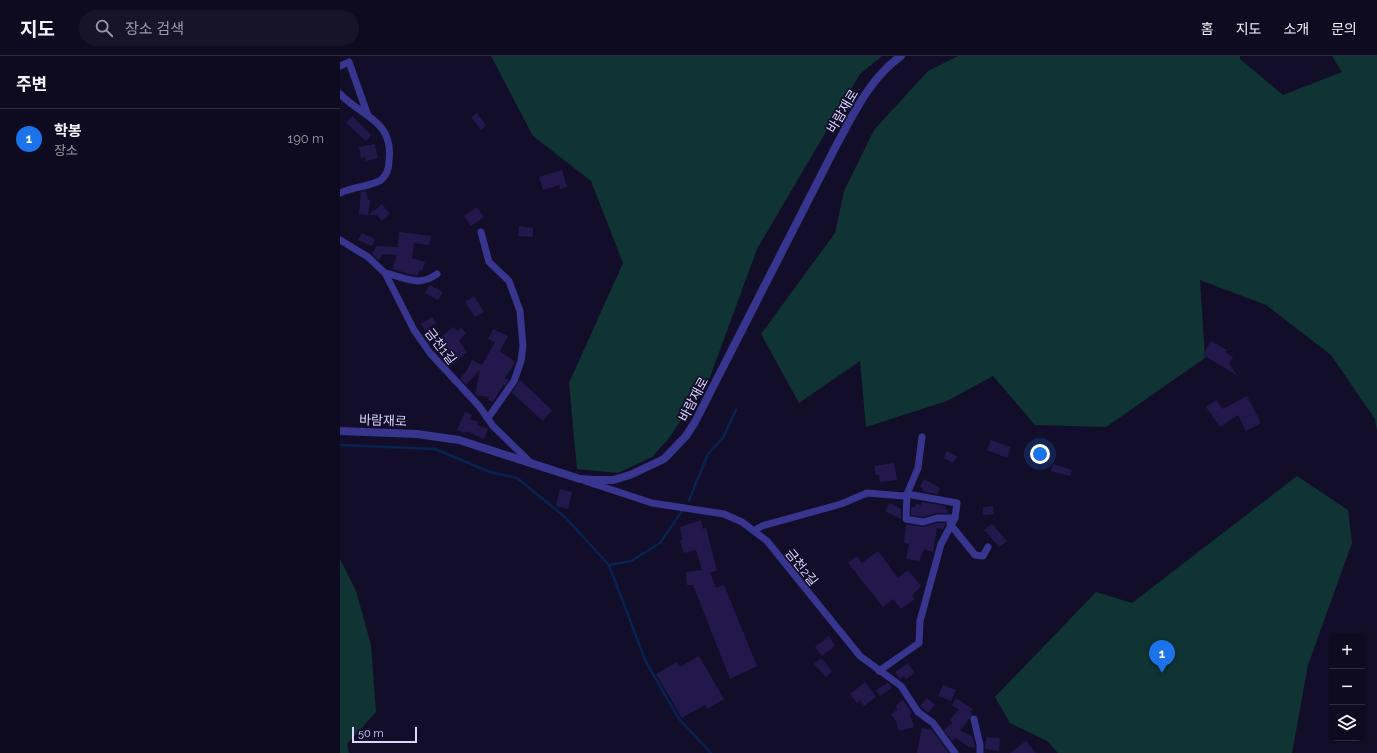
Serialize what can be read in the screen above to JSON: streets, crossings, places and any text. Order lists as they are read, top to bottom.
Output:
{
  "streets": {
    "street": ["바람재로", "금천1길", "금천2길"]
  },
  "crossings": [
    ["바람재로", "금천1길"],
    ["바람재로", "금천2길"]
  ],
  "scale_bar": "50 m",
  "page": {
    "header": "지도",
    "search": "장소 검색",
    "nav": [
      "홈",
      "지도",
      "소개",
      "문의"
    ],
    "heading": "주변",
    "list": [
      {
        "mark": "1",
        "name": "학봉",
        "note": "장소",
        "value": "190 m"
      }
    ],
    "map_buttons": ["+", "−"],
    "pins": "1",
    "scale": "50 m"
  }
}
